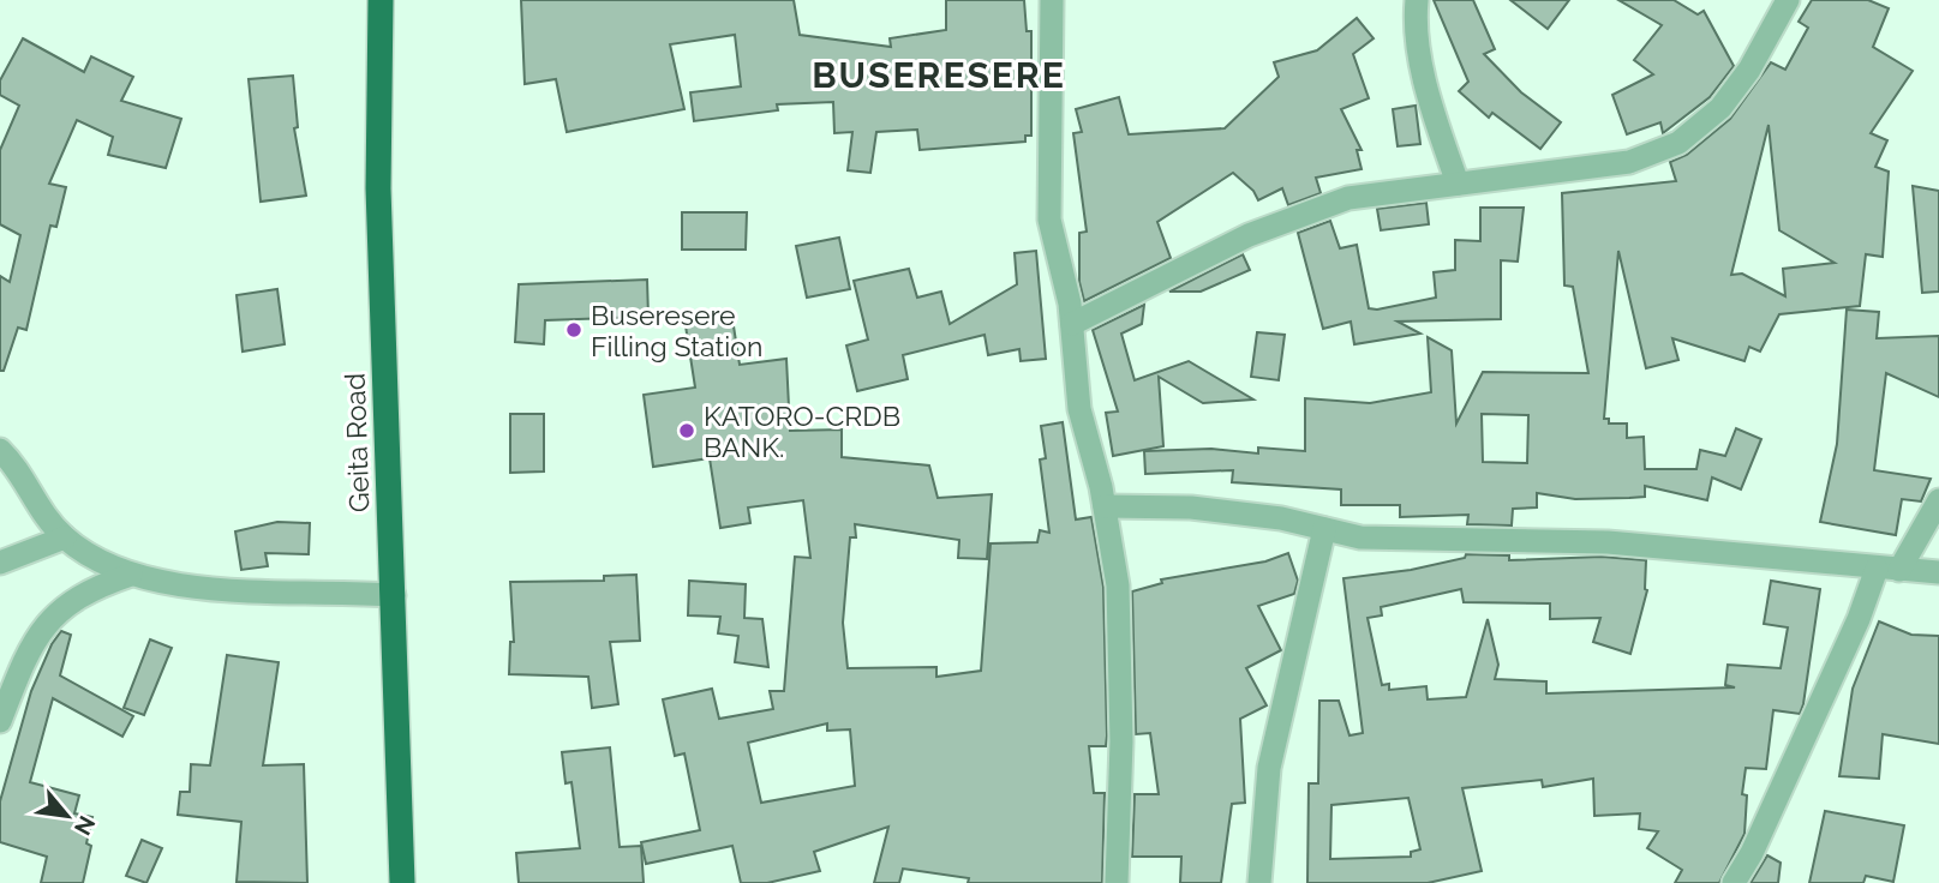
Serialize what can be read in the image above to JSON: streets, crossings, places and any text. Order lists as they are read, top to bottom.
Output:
{
  "streets": {
    "highway": ["Geita Road"]
  },
  "districts": ["BUSERESERE"],
  "places": ["Buseresere Filling Station", "KATORO-CRDB BANK."],
  "north": "bottom right"
}
